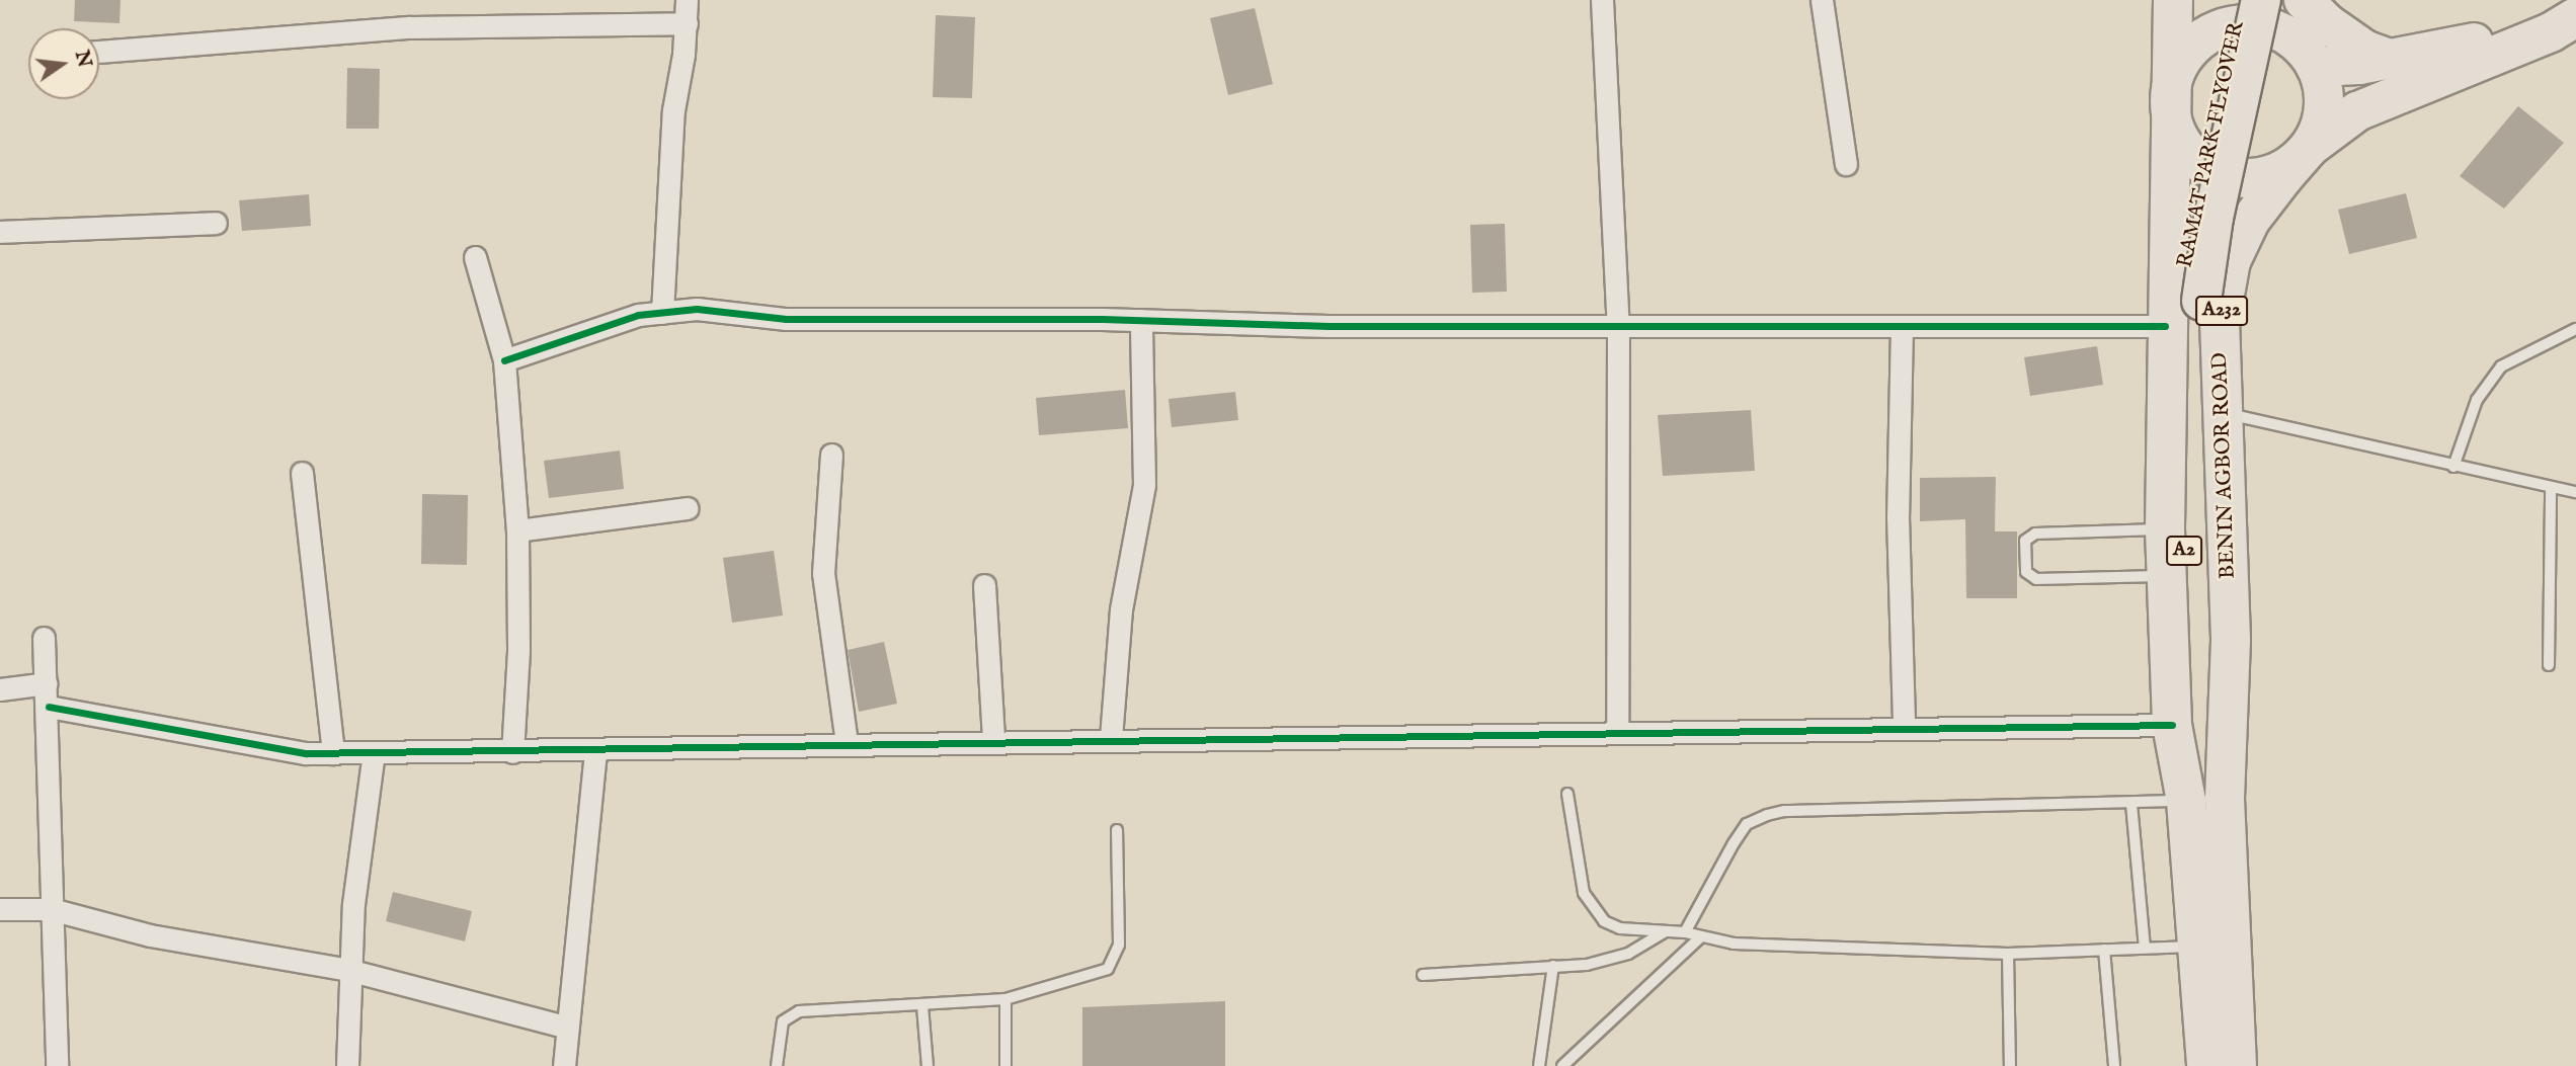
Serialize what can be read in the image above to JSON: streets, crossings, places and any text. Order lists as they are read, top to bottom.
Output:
{
  "streets": {
    "highway": [
      "RAMAT PARK FLYOVER",
      "A232",
      "BENIN AGBOR ROAD",
      "A2"
    ]
  },
  "crossings": [
    ["RAMAT PARK FLYOVER", "A232"],
    ["RAMAT PARK FLYOVER", "BENIN AGBOR ROAD"],
    ["RAMAT PARK FLYOVER", "A2"],
    ["A232", "BENIN AGBOR ROAD"],
    ["A232", "A2"]
  ],
  "north": "right"
}
